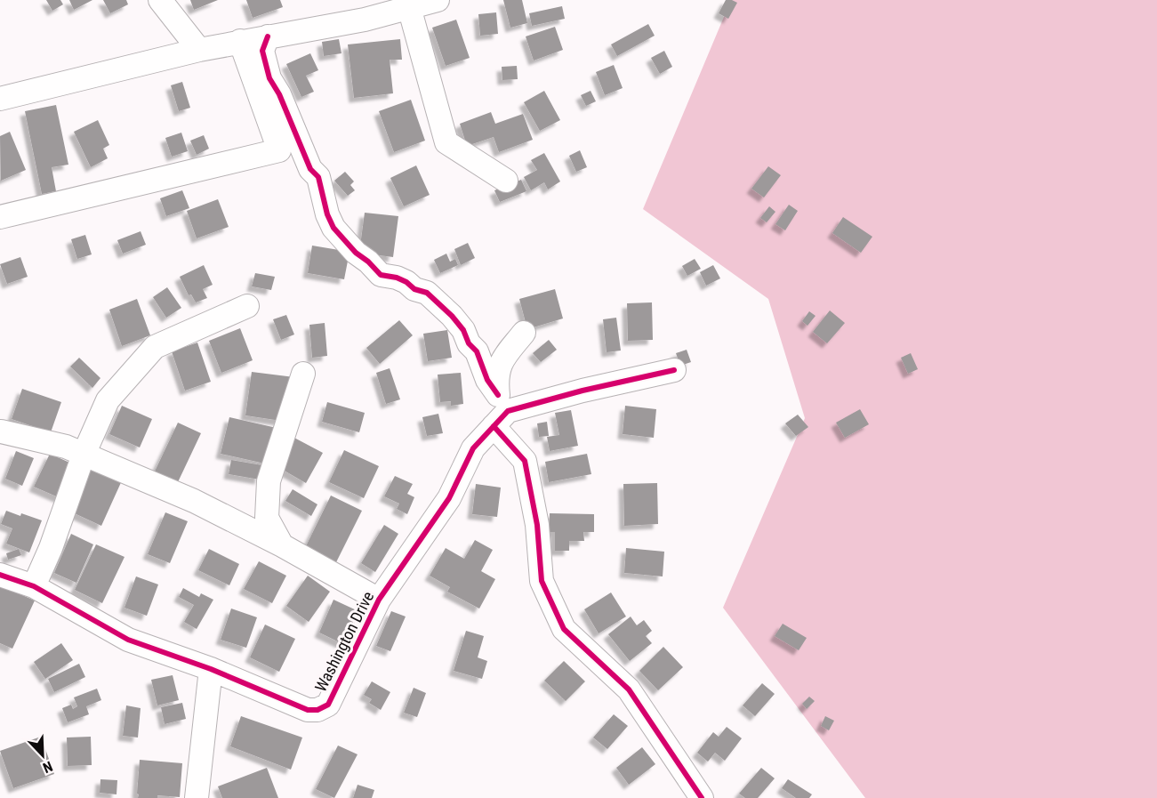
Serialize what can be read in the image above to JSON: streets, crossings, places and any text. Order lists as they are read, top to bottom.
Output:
{
  "streets": {
    "street": ["Washington Drive"]
  },
  "north": "bottom right"
}
